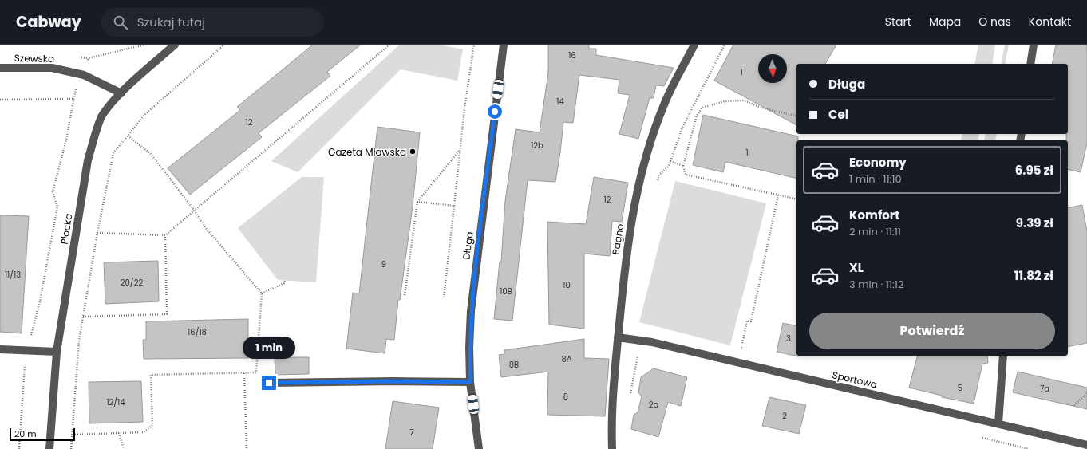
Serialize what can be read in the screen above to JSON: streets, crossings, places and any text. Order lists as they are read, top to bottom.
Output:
{
  "streets": {
    "street": [
      "Szewska",
      "Płocka",
      "Bagno",
      "Długa",
      "Sportowa"
    ]
  },
  "crossings": [
    ["Szewska", "Płocka"],
    ["Bagno", "Sportowa"]
  ],
  "places": ["Gazeta Mławska"],
  "house_numbers": [
    "16",
    "1",
    "14",
    "12",
    "12b",
    "1",
    "12",
    "9",
    "11/13",
    "20/22",
    "10",
    "10B",
    "16/18",
    "3",
    "8A",
    "8B",
    "5",
    "7a",
    "8",
    "12/14",
    "2a",
    "2",
    "7"
  ],
  "scale_bar": "20 m",
  "north": "bottom",
  "page": {
    "header": "Cabway",
    "search": "Szukaj tutaj",
    "nav": [
      "Start",
      "Mapa",
      "O nas",
      "Kontakt"
    ],
    "banner": ["Długa", "Cel"],
    "list": [
      {
        "name": "Economy",
        "note": "1 min · 11:10",
        "value": "6.95 zł"
      },
      {
        "name": "Komfort",
        "note": "2 min · 11:11",
        "value": "9.39 zł"
      },
      {
        "name": "XL",
        "note": "3 min · 11:12",
        "value": "11.82 zł"
      }
    ],
    "buttons": "Potwierdź",
    "bubble": "1 min",
    "scale": "20 m"
  }
}
